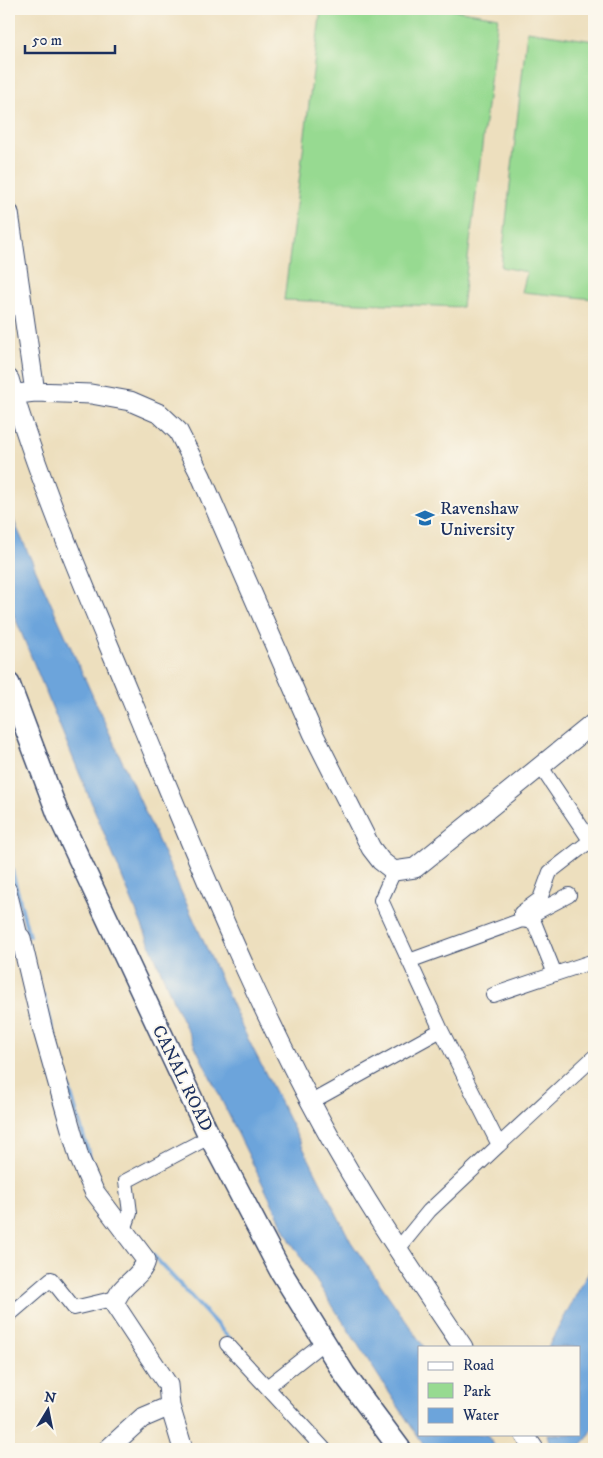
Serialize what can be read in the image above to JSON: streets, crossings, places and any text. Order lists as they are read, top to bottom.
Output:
{
  "streets": {
    "main road": ["CANAL ROAD"]
  },
  "places": {
    "school or university": ["Ravenshaw University"]
  },
  "legend": ["Road", "Park", "Water"],
  "scale_bar": "50 m",
  "north": "top"
}
